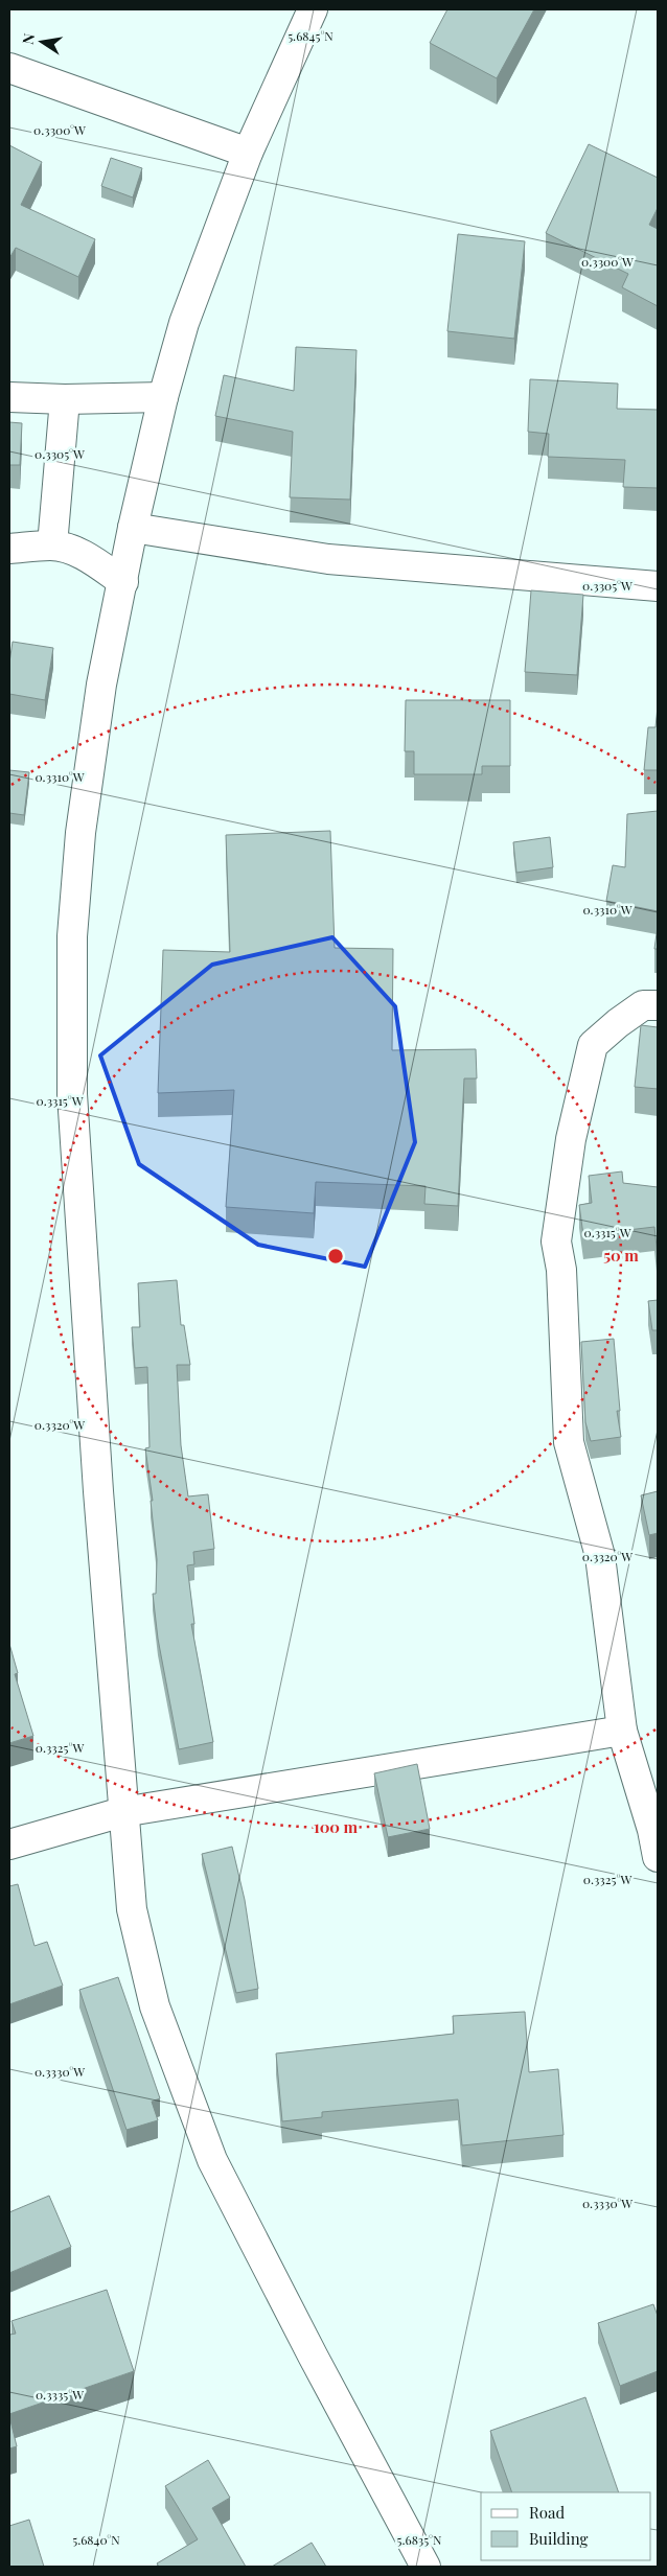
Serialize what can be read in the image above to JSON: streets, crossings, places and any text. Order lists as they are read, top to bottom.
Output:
{
  "legend": ["Road", "Building"],
  "north": "left",
  "coordinates": [
    "5.6845°N",
    "0.3300°W",
    "0.3305°W",
    "0.3310°W",
    "0.3315°W",
    "0.3320°W",
    "0.3325°W",
    "0.3330°W",
    "0.3335°W",
    "5.6840°N",
    "5.6835°N"
  ],
  "rings": ["50 m", "100 m"]
}
